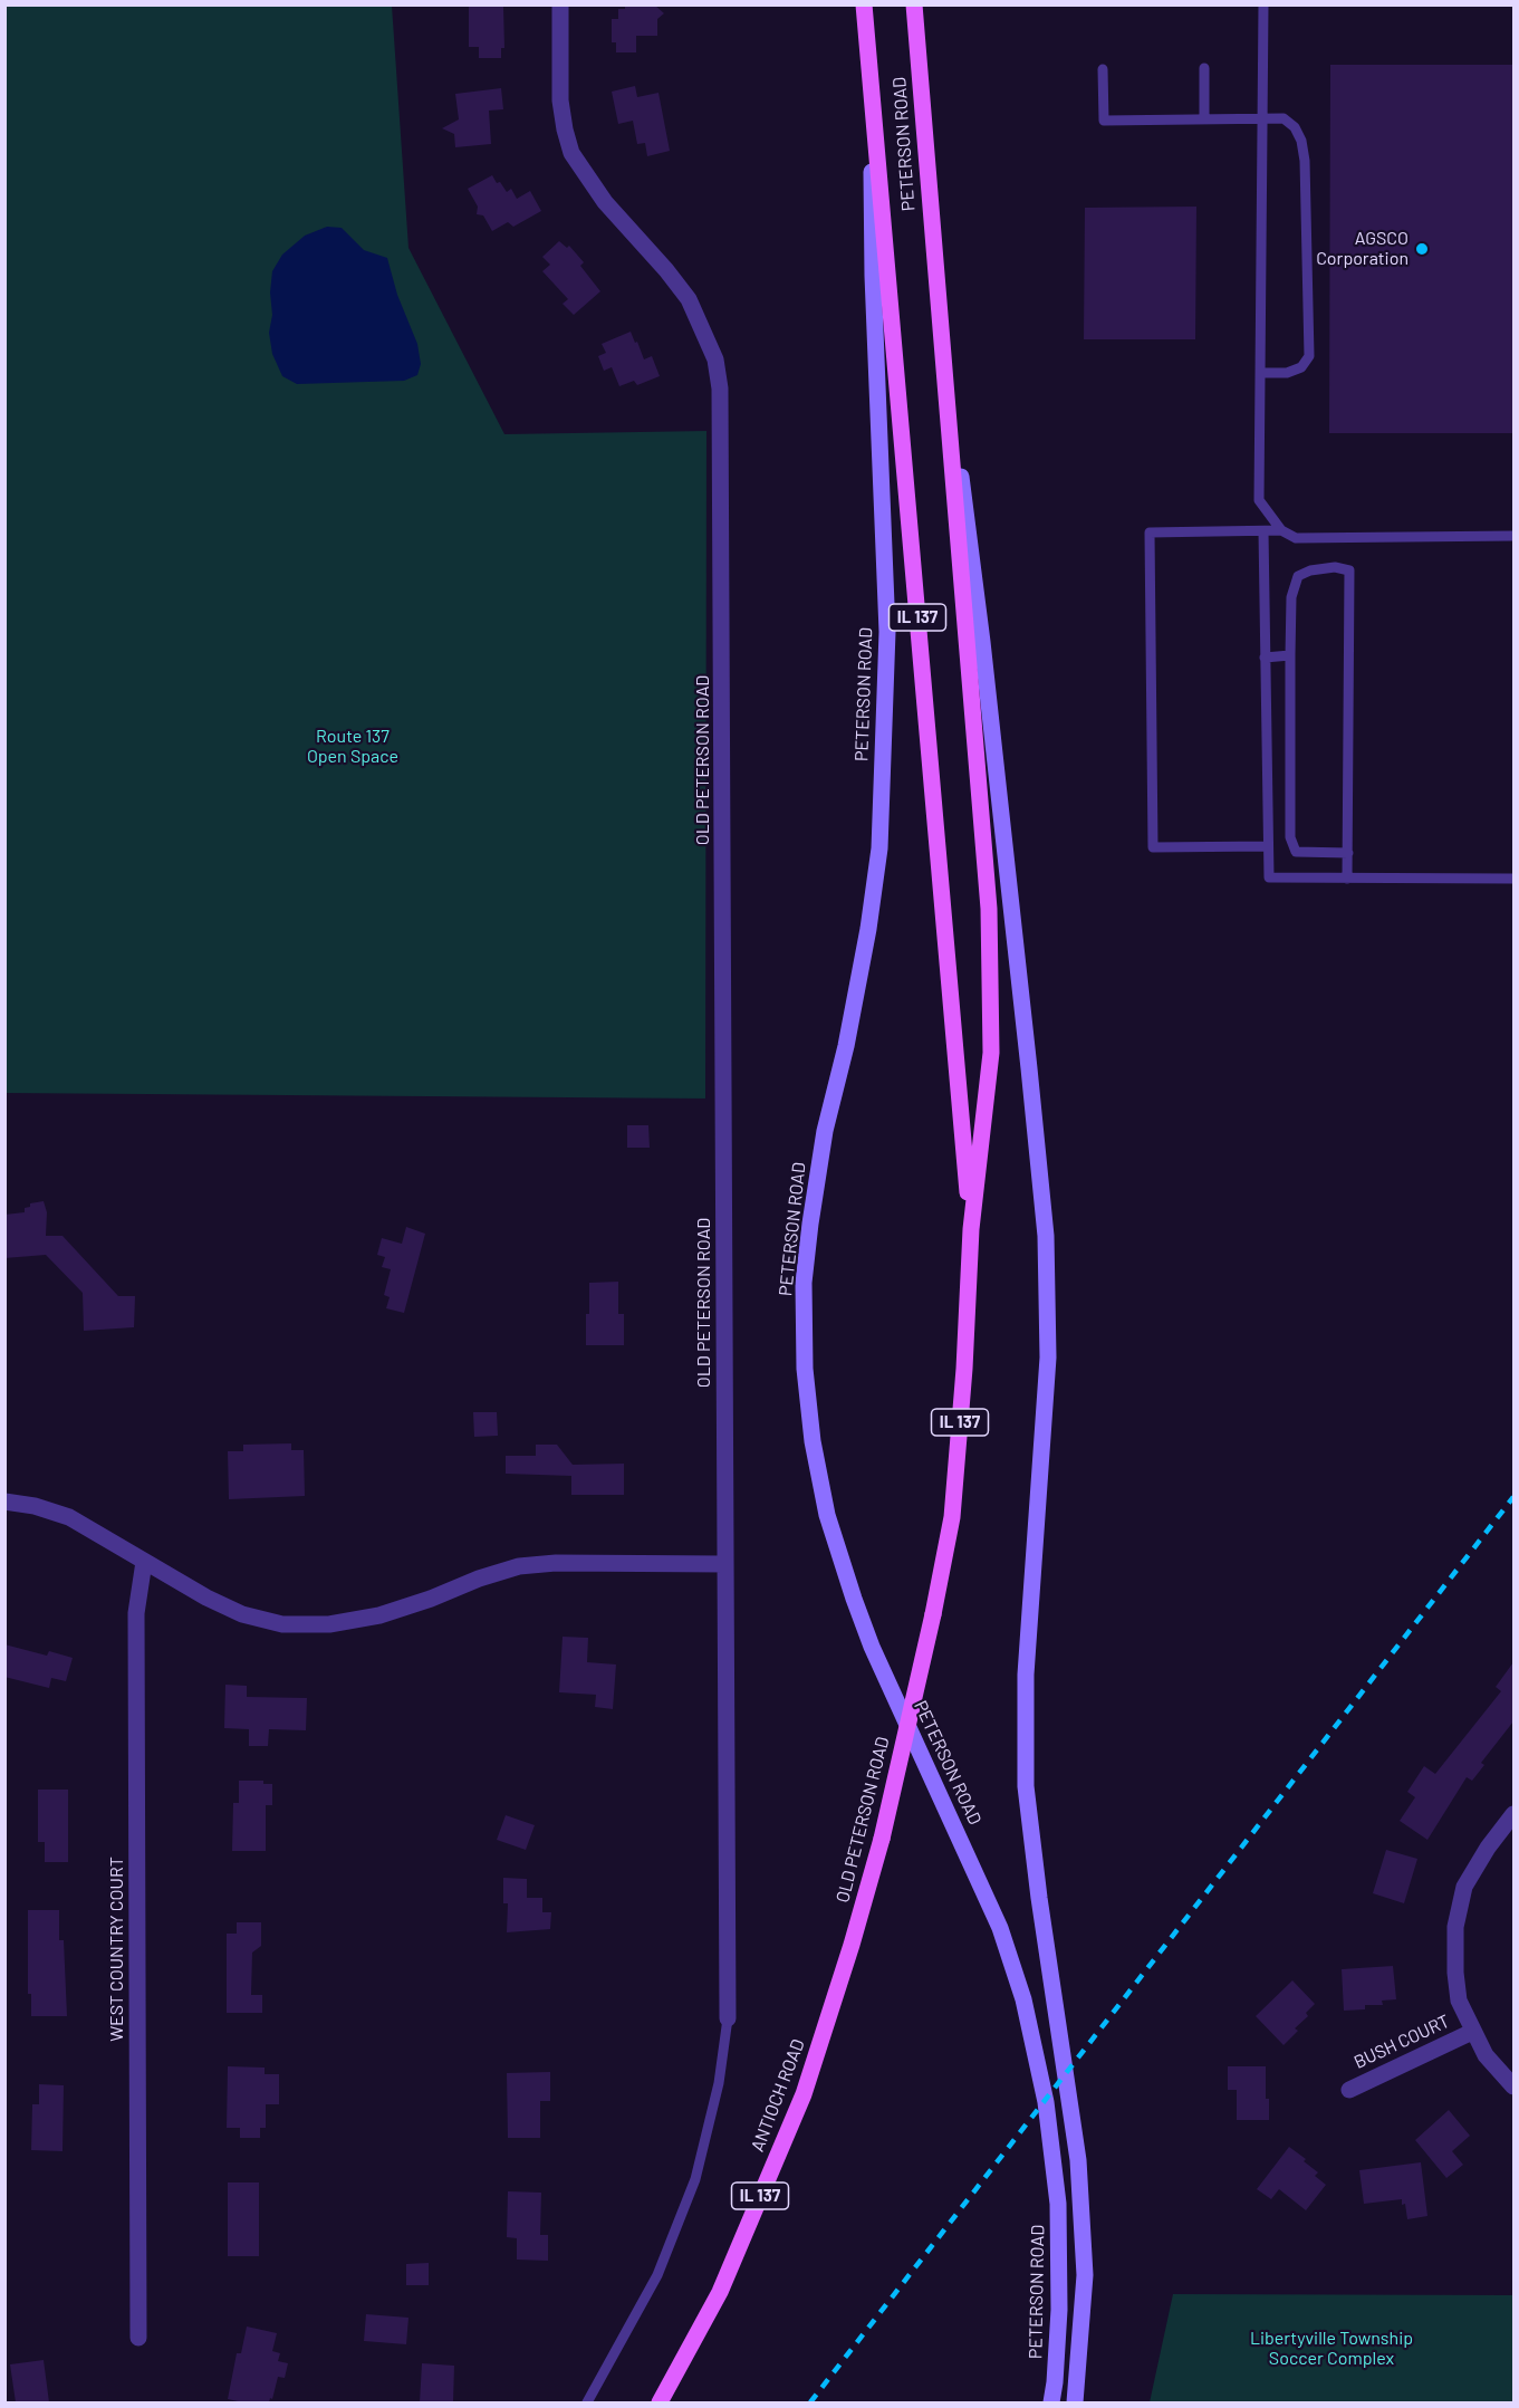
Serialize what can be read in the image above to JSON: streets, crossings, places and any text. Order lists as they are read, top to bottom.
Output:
{
  "streets": {
    "main road": [
      "PETERSON ROAD",
      "IL 137",
      "OLD PETERSON ROAD",
      "ANTIOCH ROAD"
    ],
    "street": ["WEST COUNTRY COURT", "BUSH COURT"]
  },
  "crossings": [
    ["PETERSON ROAD", "OLD PETERSON ROAD"],
    ["OLD PETERSON ROAD", "ANTIOCH ROAD"]
  ],
  "parks": ["Route 137 Open Space", "Libertyville Township Soccer Complex"],
  "places": ["AGSCO Corporation"]
}
